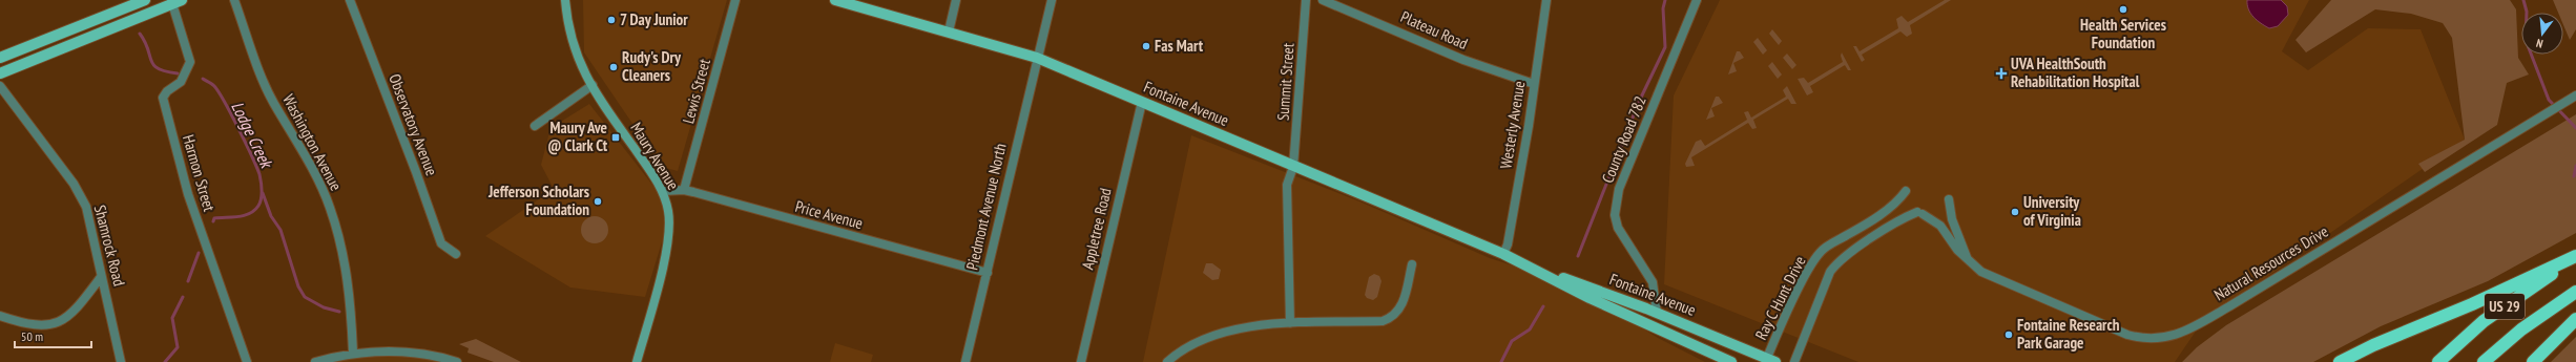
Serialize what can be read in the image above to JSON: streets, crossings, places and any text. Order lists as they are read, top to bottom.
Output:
{
  "streets": {
    "highway": ["US 29"],
    "main road": ["Fontaine Avenue", "Maury Avenue"],
    "street": [
      "Plateau Road",
      "Summit Street",
      "Lewis Street",
      "Observatory Avenue",
      "Westerly Avenue",
      "County Road 782",
      "Washington Avenue",
      "Harmon Street",
      "Piedmont Avenue North",
      "Price Avenue",
      "Appletree Road",
      "Shamrock Road",
      "Natural Resources Drive",
      "Ray C Hunt Drive"
    ]
  },
  "crossings": [
    ["Plateau Road", "Westerly Avenue"],
    ["Summit Street", "Fontaine Avenue"],
    ["Lewis Street", "Price Avenue"],
    ["Fontaine Avenue", "Westerly Avenue"],
    ["Fontaine Avenue", "County Road 782"],
    ["Fontaine Avenue", "Piedmont Avenue North"],
    ["Fontaine Avenue", "Appletree Road"],
    ["Fontaine Avenue", "Ray C Hunt Drive"],
    ["Maury Avenue", "Price Avenue"],
    ["Piedmont Avenue North", "Price Avenue"],
    ["Natural Resources Drive", "Ray C Hunt Drive"]
  ],
  "water": ["Lodge Creek"],
  "places": {
    "other": [
      "Health Services Foundation",
      "7 Day Junior",
      "Fas Mart",
      "Rudy's Dry Cleaners",
      "Jefferson Scholars Foundation",
      "University of Virginia",
      "Fontaine Research Park Garage"
    ],
    "health": ["UVA HealthSouth Rehabilitation Hospital"],
    "transit": ["Maury Ave @ Clark Ct"]
  },
  "scale_bar": "50 m",
  "north": "bottom"
}
